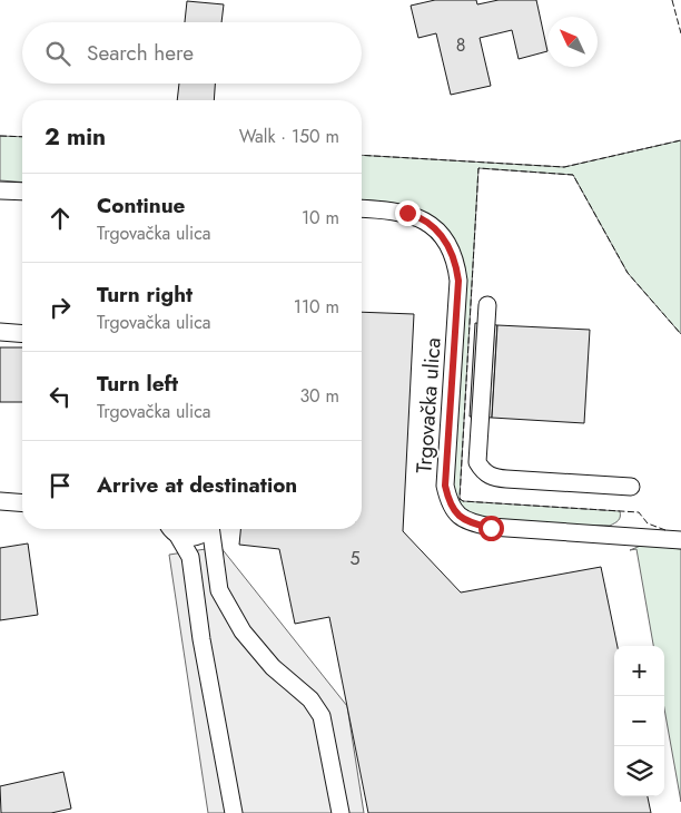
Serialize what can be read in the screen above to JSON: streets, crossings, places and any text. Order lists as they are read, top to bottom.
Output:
{
  "streets": {
    "street": ["Trgovačka ulica"]
  },
  "house_numbers": ["8", "5"],
  "north": "top left",
  "page": {
    "search": "Search here",
    "heading": ["2 min", "Walk · 150 m"],
    "list": [
      ["Continue", "Trgovačka ulica", "10 m"],
      ["Turn right", "Trgovačka ulica", "110 m"],
      ["Turn left", "Trgovačka ulica", "30 m"],
      "Arrive at destination"
    ],
    "map_buttons": ["+", "−"]
  }
}
